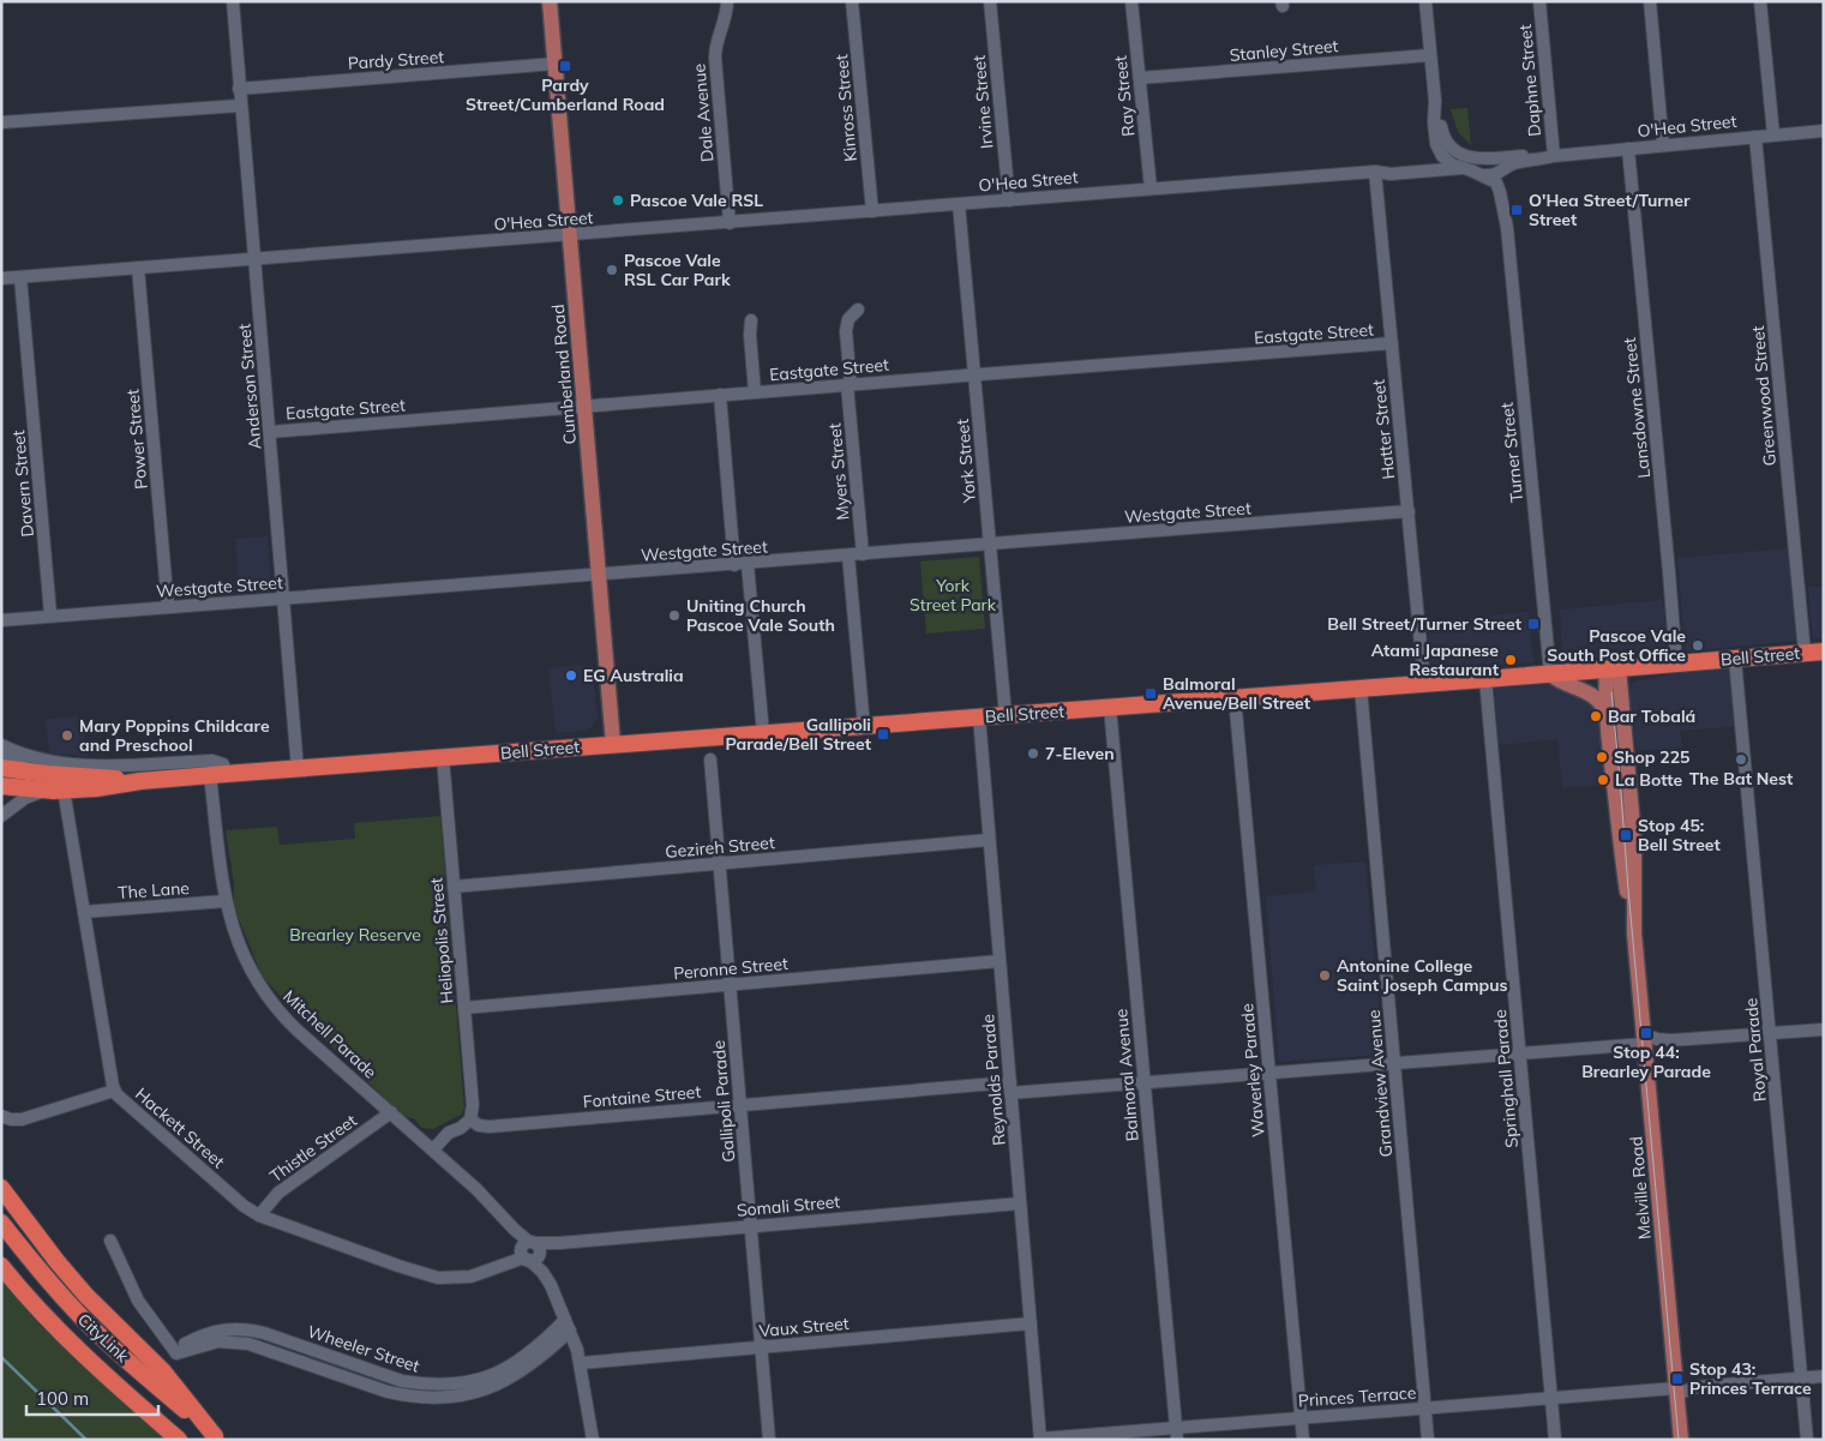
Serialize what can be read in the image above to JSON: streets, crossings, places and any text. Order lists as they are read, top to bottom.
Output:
{
  "streets": {
    "highway": ["Bell Street", "CityLink"],
    "main road": ["Cumberland Road", "Melville Road"],
    "street": [
      "Stanley Street",
      "Pardy Street",
      "Daphne Street",
      "Ray Street",
      "Irvine Street",
      "Kinross Street",
      "Dale Avenue",
      "O'Hea Street",
      "Eastgate Street",
      "Anderson Street",
      "Greenwood Street",
      "Lansdowne Street",
      "Hatter Street",
      "Power Street",
      "Turner Street",
      "York Street",
      "Myers Street",
      "Davern Street",
      "Westgate Street",
      "Gezireh Street",
      "The Lane",
      "Heliopolis Street",
      "Peronne Street",
      "Mitchell Parade",
      "Royal Parade",
      "Waverley Parade",
      "Balmoral Avenue",
      "Springhall Parade",
      "Reynolds Parade",
      "Grandview Avenue",
      "Fontaine Street",
      "Gallipoli Parade",
      "Hackett Street",
      "Thistle Street",
      "Somali Street",
      "Vaux Street",
      "Wheeler Street",
      "Princes Terrace"
    ]
  },
  "crossings": [
    ["Stanley Street", "Ray Street"],
    ["Pardy Street", "Cumberland Road"],
    ["Pardy Street", "Anderson Street"],
    ["Daphne Street", "O'Hea Street"],
    ["Ray Street", "O'Hea Street"],
    ["Irvine Street", "O'Hea Street"],
    ["Kinross Street", "O'Hea Street"],
    ["Dale Avenue", "O'Hea Street"],
    ["O'Hea Street", "Cumberland Road"],
    ["O'Hea Street", "Anderson Street"],
    ["O'Hea Street", "Greenwood Street"],
    ["O'Hea Street", "Lansdowne Street"],
    ["O'Hea Street", "Hatter Street"],
    ["O'Hea Street", "Power Street"],
    ["O'Hea Street", "Turner Street"],
    ["O'Hea Street", "York Street"],
    ["O'Hea Street", "Davern Street"],
    ["Eastgate Street", "Cumberland Road"],
    ["Eastgate Street", "Anderson Street"],
    ["Eastgate Street", "Hatter Street"],
    ["Eastgate Street", "York Street"],
    ["Eastgate Street", "Myers Street"],
    ["Cumberland Road", "Westgate Street"],
    ["Cumberland Road", "Bell Street"],
    ["Anderson Street", "Westgate Street"],
    ["Anderson Street", "Bell Street"],
    ["Greenwood Street", "Bell Street"],
    ["Lansdowne Street", "Bell Street"],
    ["Hatter Street", "Westgate Street"],
    ["Hatter Street", "Bell Street"],
    ["Power Street", "Westgate Street"],
    ["Turner Street", "Bell Street"],
    ["York Street", "Westgate Street"],
    ["York Street", "Bell Street"],
    ["Myers Street", "Westgate Street"],
    ["Davern Street", "Westgate Street"],
    ["Bell Street", "Heliopolis Street"],
    ["Bell Street", "Mitchell Parade"],
    ["Bell Street", "Royal Parade"],
    ["Bell Street", "Waverley Parade"],
    ["Bell Street", "Balmoral Avenue"],
    ["Bell Street", "Springhall Parade"],
    ["Bell Street", "Reynolds Parade"],
    ["Bell Street", "Grandview Avenue"],
    ["Bell Street", "Hackett Street"],
    ["Bell Street", "Melville Road"],
    ["Gezireh Street", "Heliopolis Street"],
    ["Gezireh Street", "Reynolds Parade"],
    ["Gezireh Street", "Gallipoli Parade"],
    ["The Lane", "Mitchell Parade"],
    ["The Lane", "Hackett Street"],
    ["Heliopolis Street", "Peronne Street"],
    ["Heliopolis Street", "Fontaine Street"],
    ["Peronne Street", "Reynolds Parade"],
    ["Peronne Street", "Gallipoli Parade"],
    ["Mitchell Parade", "Hackett Street"],
    ["Mitchell Parade", "Thistle Street"],
    ["Mitchell Parade", "Somali Street"],
    ["Mitchell Parade", "Vaux Street"],
    ["Mitchell Parade", "Wheeler Street"],
    ["Royal Parade", "Fontaine Street"],
    ["Royal Parade", "Princes Terrace"],
    ["Waverley Parade", "Fontaine Street"],
    ["Waverley Parade", "Princes Terrace"],
    ["Balmoral Avenue", "Fontaine Street"],
    ["Balmoral Avenue", "Princes Terrace"],
    ["Springhall Parade", "Fontaine Street"],
    ["Springhall Parade", "Princes Terrace"],
    ["Reynolds Parade", "Fontaine Street"],
    ["Reynolds Parade", "Somali Street"],
    ["Reynolds Parade", "Vaux Street"],
    ["Reynolds Parade", "Princes Terrace"],
    ["Grandview Avenue", "Fontaine Street"],
    ["Grandview Avenue", "Princes Terrace"],
    ["Fontaine Street", "Gallipoli Parade"],
    ["Fontaine Street", "Melville Road"],
    ["Gallipoli Parade", "Somali Street"],
    ["Gallipoli Parade", "Vaux Street"],
    ["Hackett Street", "Thistle Street"],
    ["Hackett Street", "Somali Street"],
    ["Melville Road", "Princes Terrace"]
  ],
  "parks": ["York Street Park", "Brearley Reserve"],
  "places": {
    "transit": [
      "Pardy Street/Cumberland Road",
      "O'Hea Street/Turner Street",
      "Bell Street/Turner Street",
      "Balmoral Avenue/Bell Street",
      "Gallipoli Parade/Bell Street",
      "Stop 45: Bell Street",
      "Stop 44: Brearley Parade",
      "Stop 43: Princes Terrace"
    ],
    "other": [
      "Pascoe Vale RSL",
      "Pascoe Vale RSL Car Park",
      "Uniting Church Pascoe Vale South",
      "Pascoe Vale South Post Office",
      "Atami Japanese Restaurant",
      "EG Australia",
      "Bar Tobalá",
      "Mary Poppins Childcare and Preschool",
      "7-Eleven",
      "Shop 225",
      "The Bat Nest",
      "La Botte",
      "Antonine College Saint Joseph Campus"
    ]
  },
  "scale_bar": "100 m"
}
